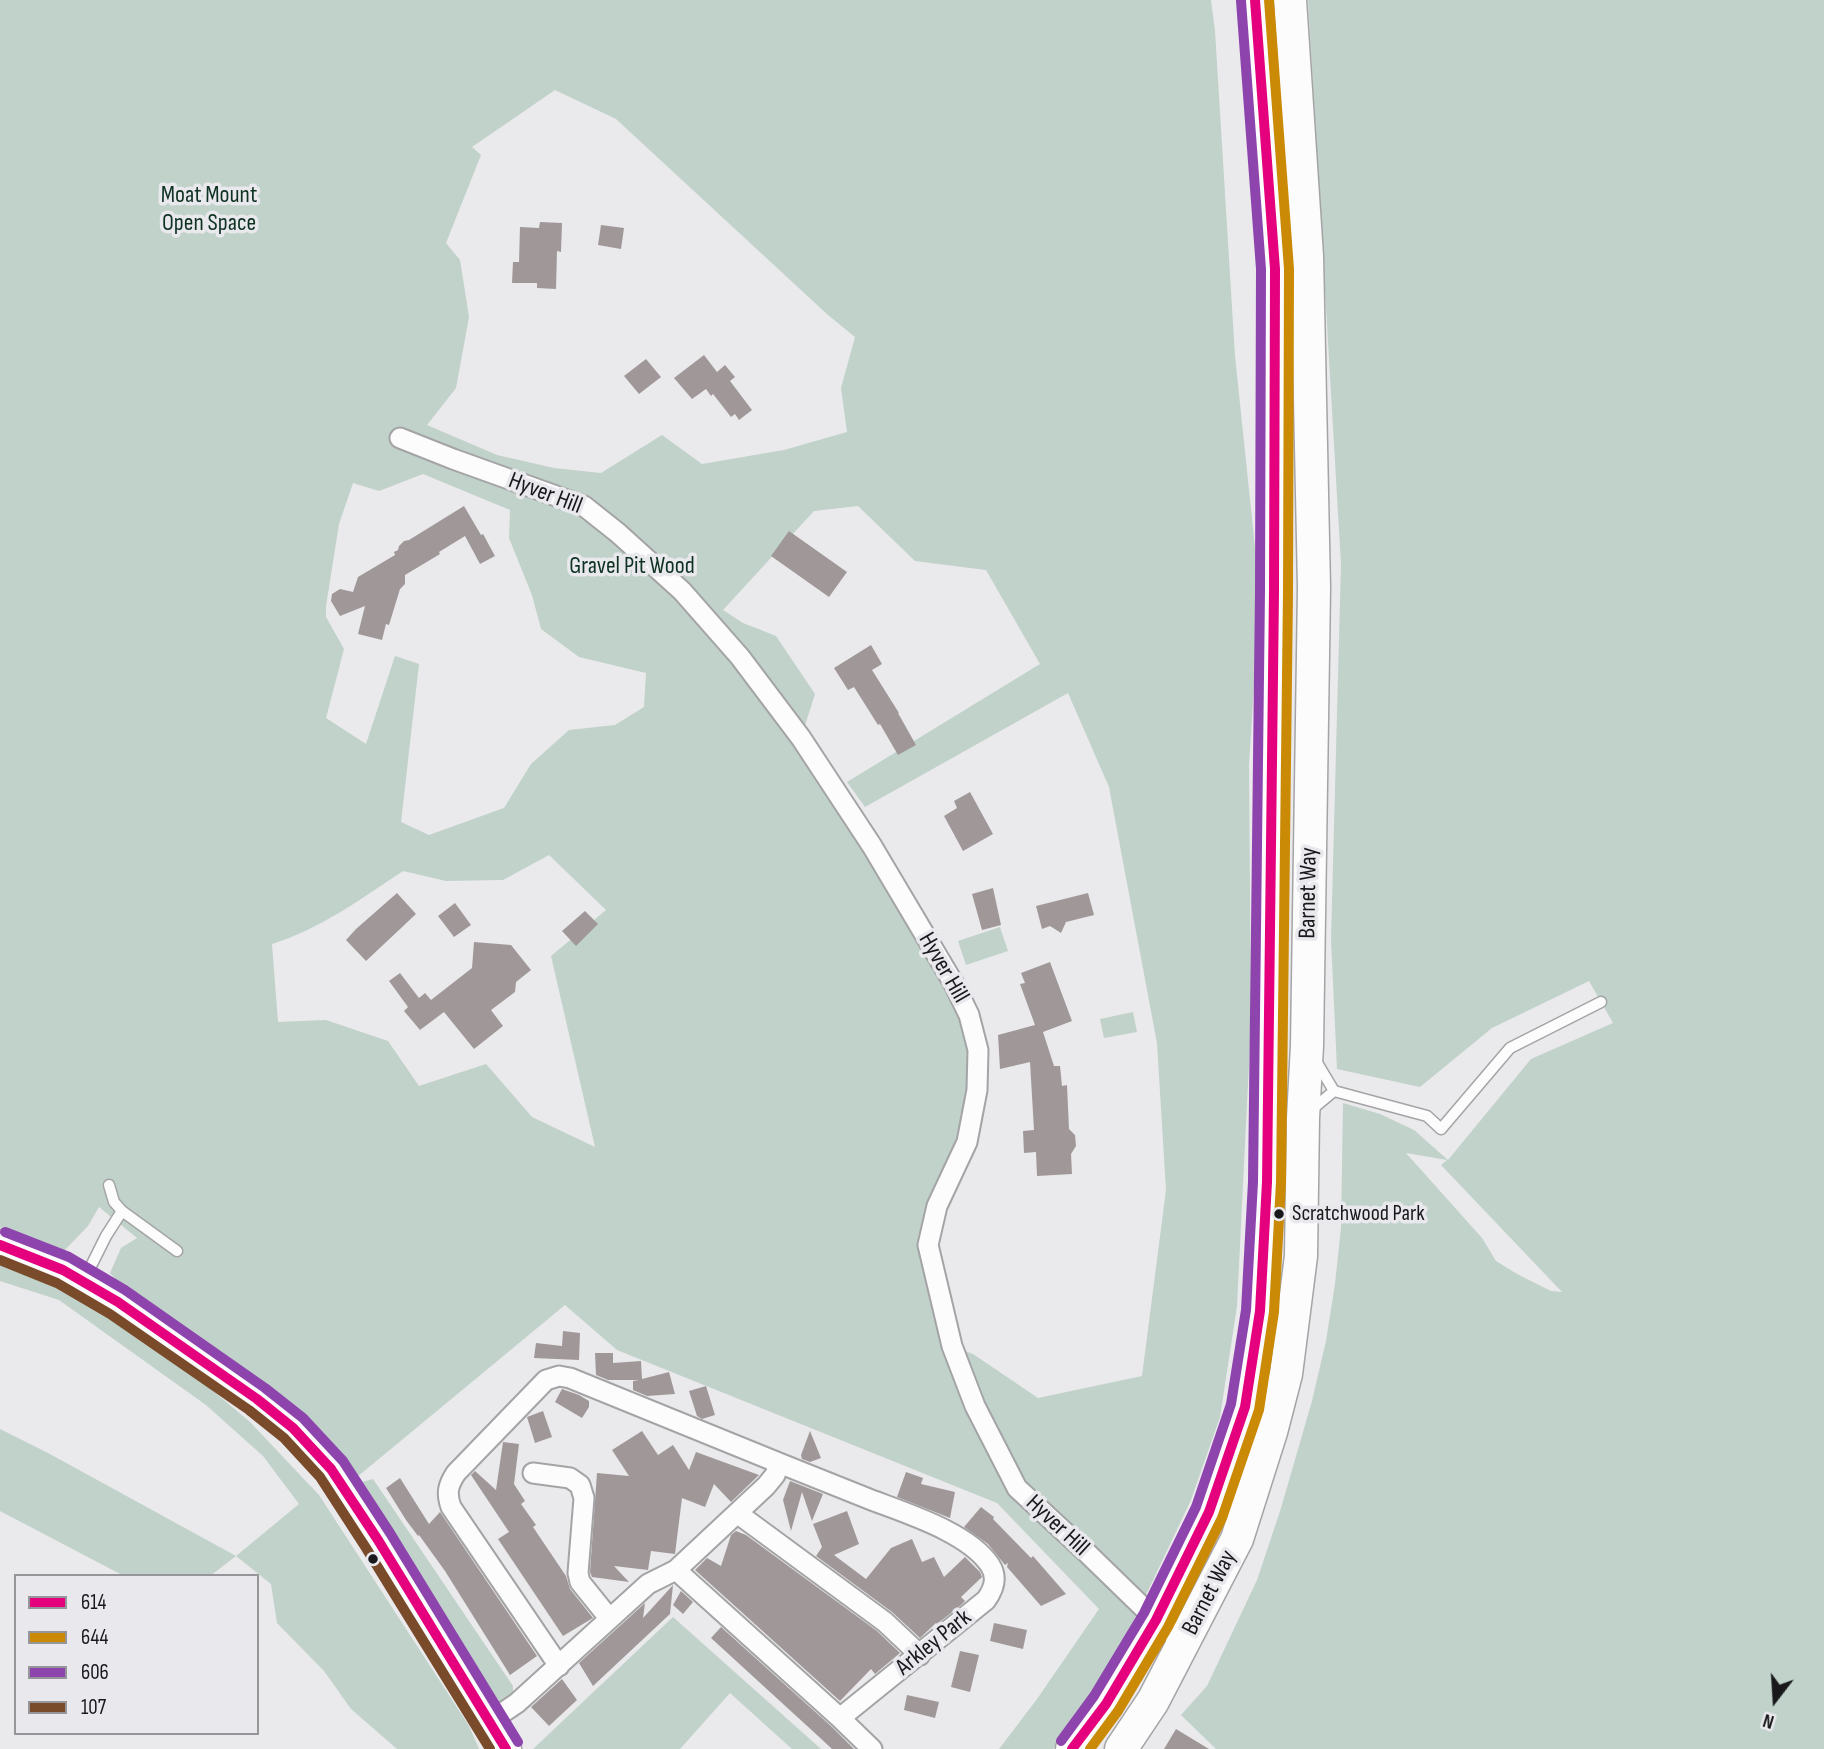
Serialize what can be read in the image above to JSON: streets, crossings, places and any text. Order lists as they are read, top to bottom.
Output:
{
  "streets": {
    "highway": ["Barnet Way"],
    "street": ["Hyver Hill", "Arkley Park"]
  },
  "crossings": [
    ["Hyver Hill", "Barnet Way"]
  ],
  "parks": ["Moat Mount Open Space", "Gravel Pit Wood"],
  "places": ["Scratchwood Park"],
  "lines": [
    "transit line 614",
    "transit line 644",
    "transit line 606",
    "transit line 107"
  ],
  "legend": [
    "614",
    "644",
    "606",
    "107"
  ],
  "north": "bottom"
}
